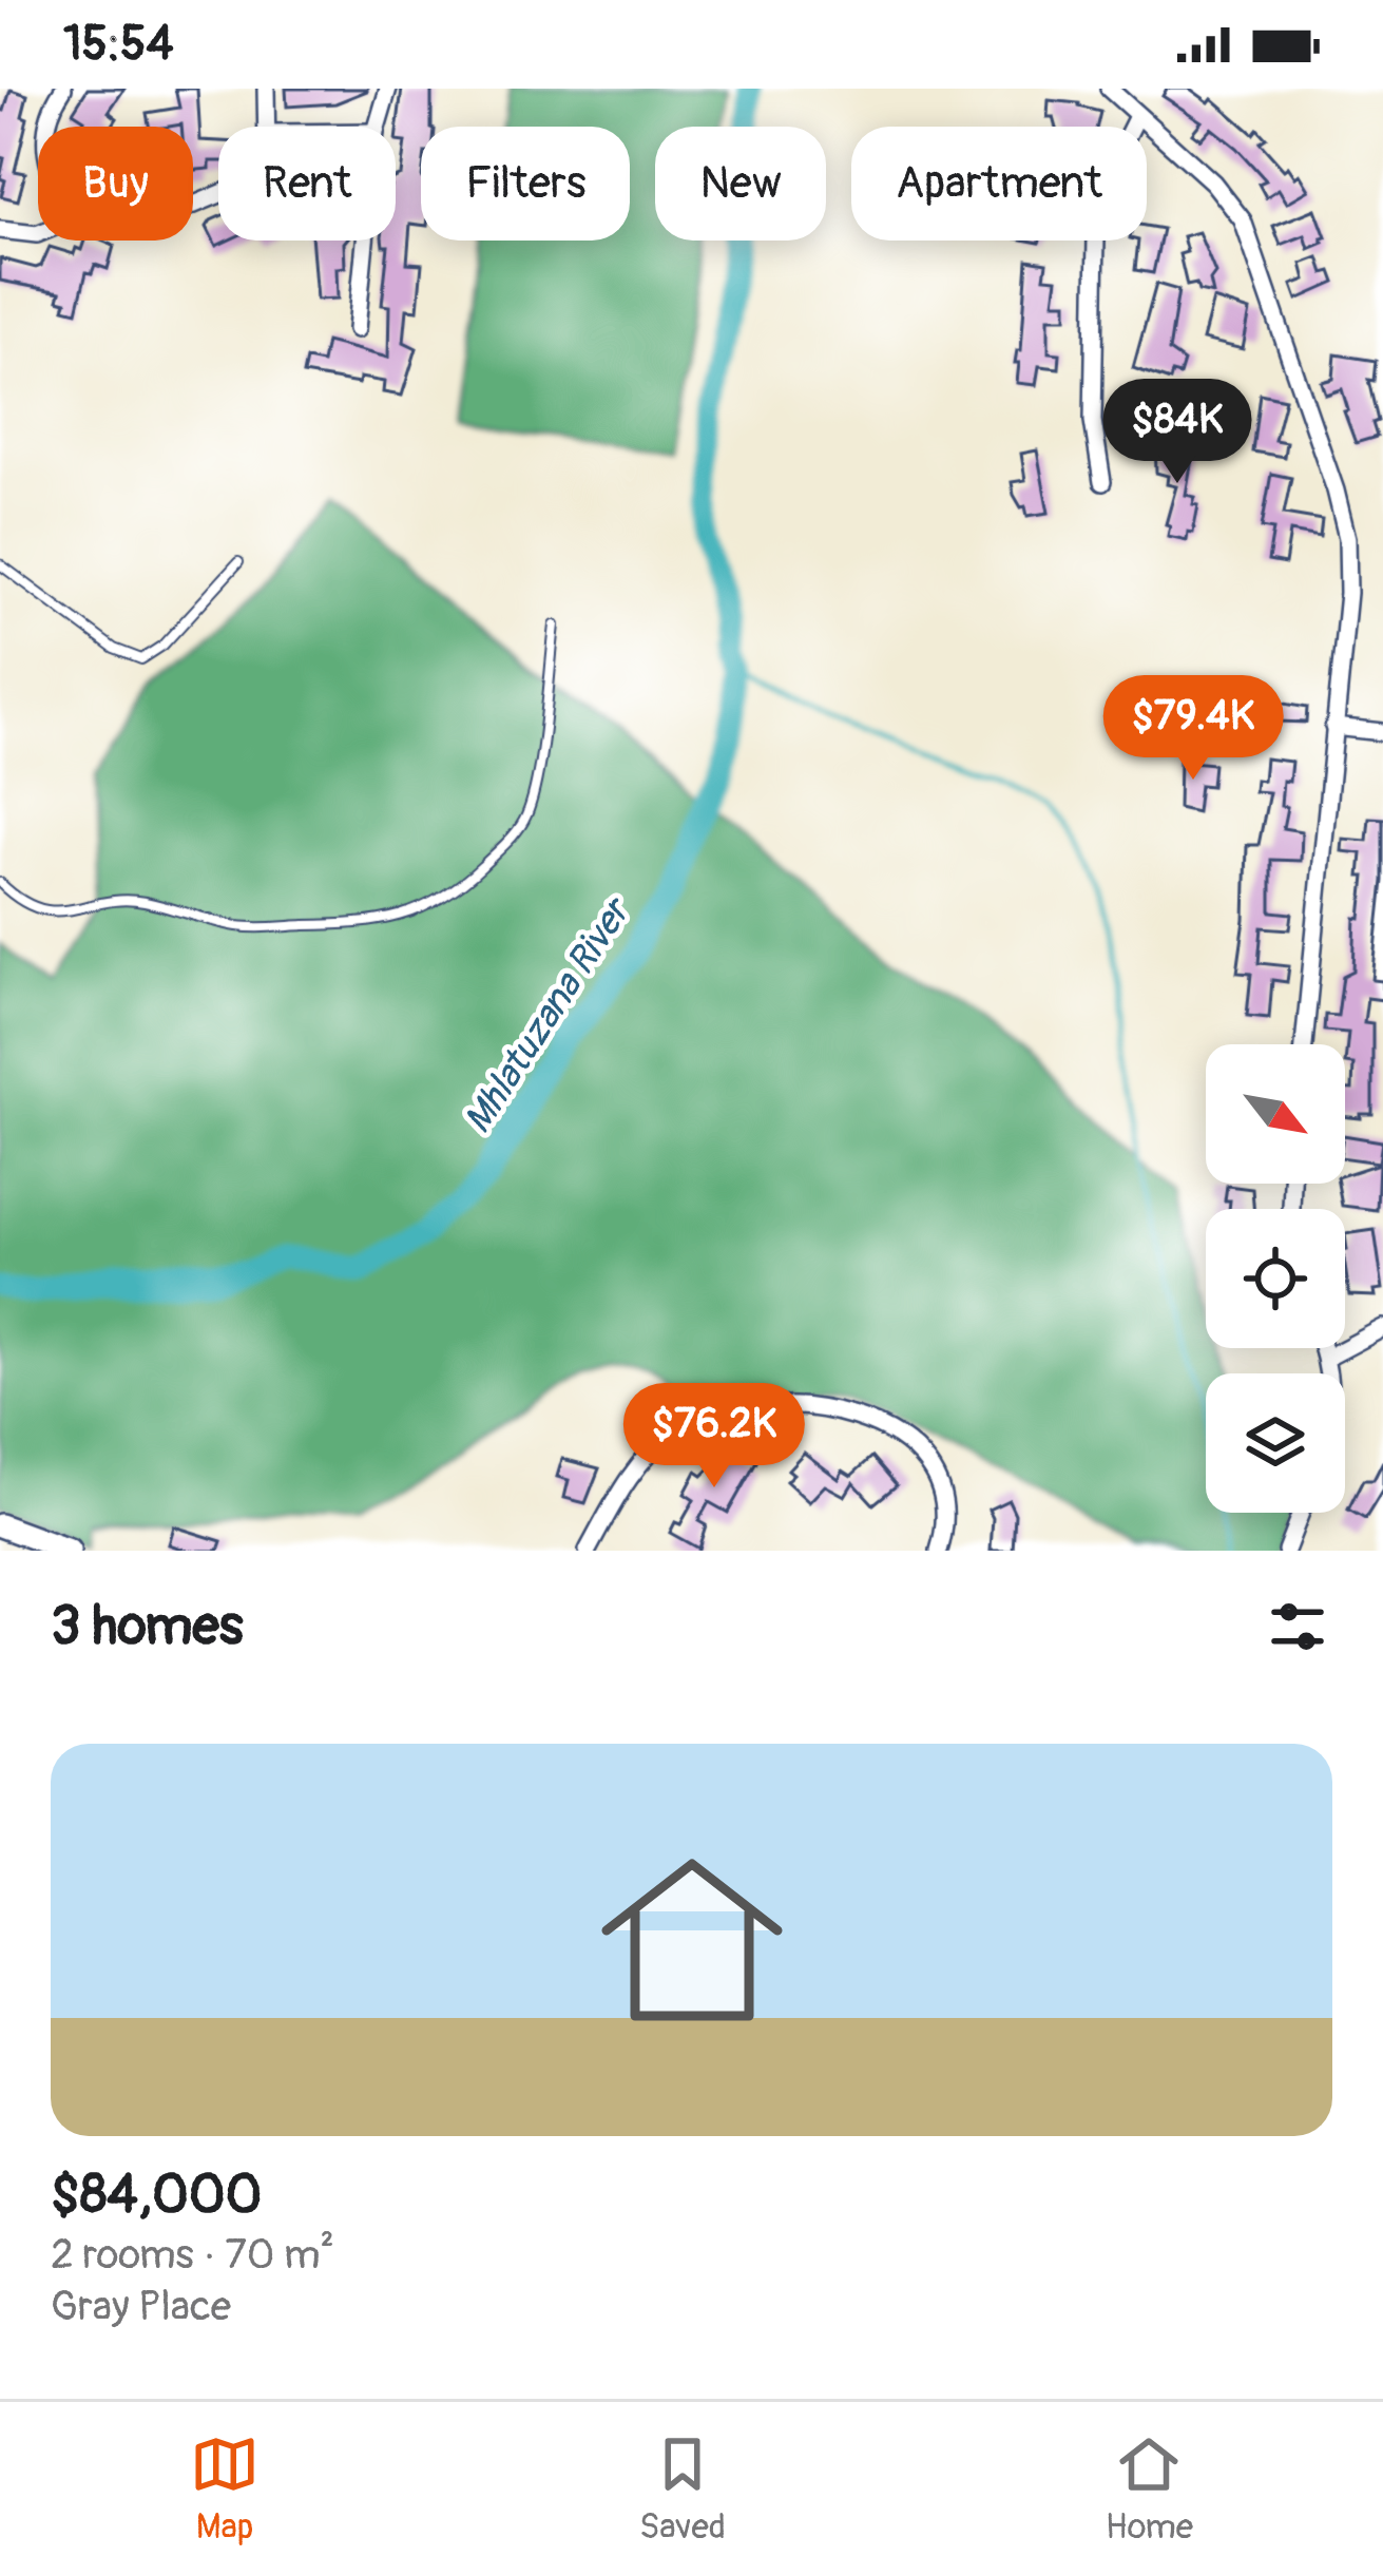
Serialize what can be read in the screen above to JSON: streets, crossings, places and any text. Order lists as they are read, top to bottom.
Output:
{
  "water": ["Mhlatuzana River"],
  "north": "bottom right",
  "page": {
    "status": "15:54",
    "chip": [
      "Buy",
      "Rent",
      "Filters",
      "New",
      "Apartment"
    ],
    "price": ["$84K", "$79.4K", "$76.2K"],
    "heading": "3 homes",
    "list": [
      {
        "name": "$84,000",
        "note": "2 rooms · 70 m² · Gray Place"
      }
    ],
    "tabs": ["Map", "Saved", "Home"]
  }
}
